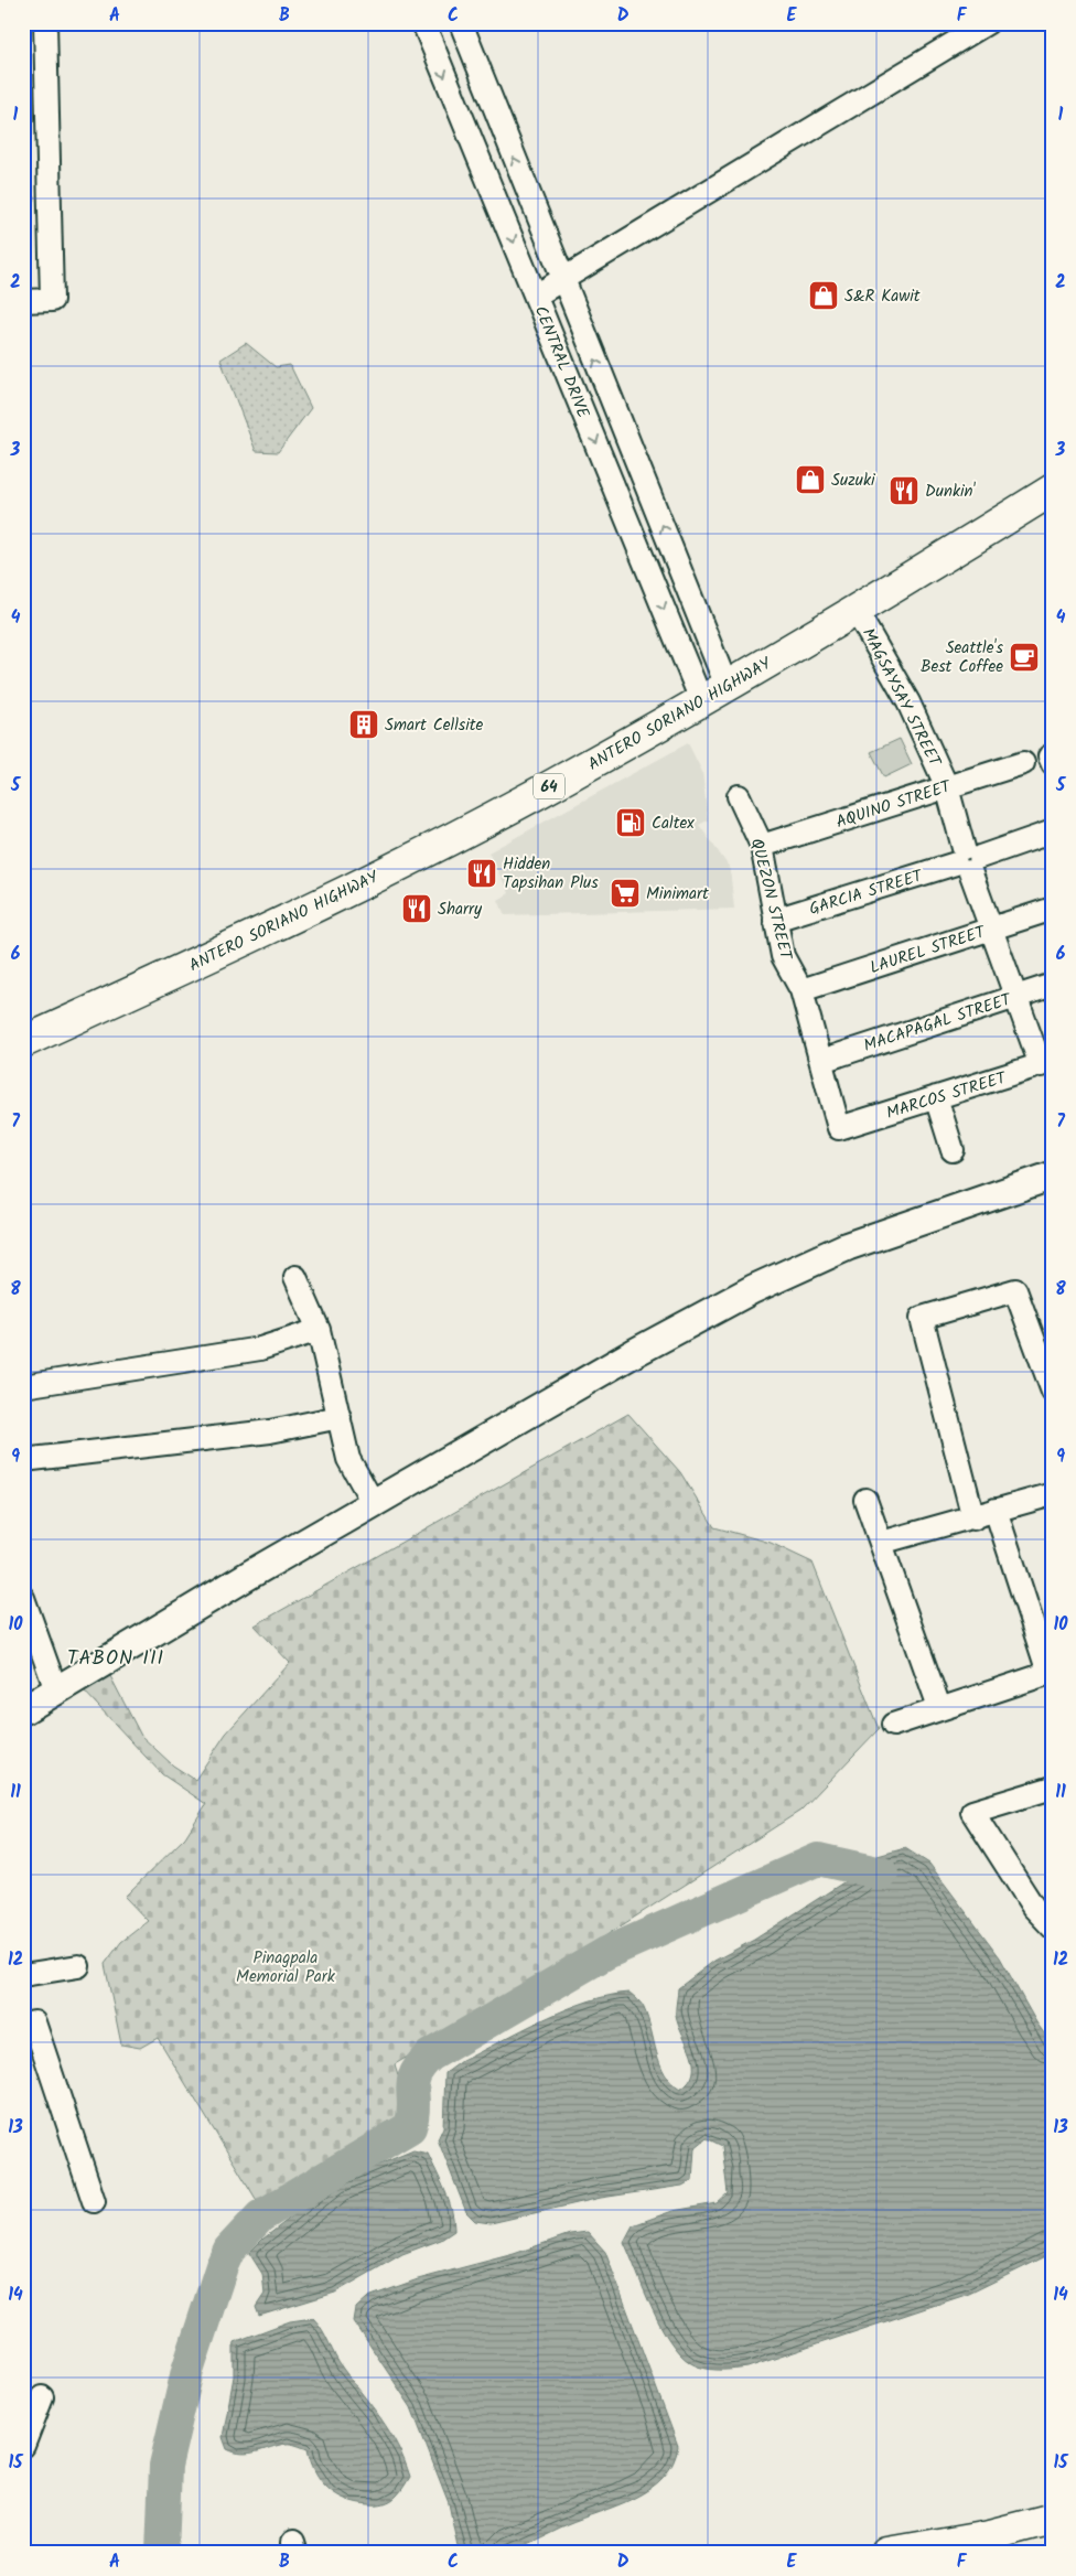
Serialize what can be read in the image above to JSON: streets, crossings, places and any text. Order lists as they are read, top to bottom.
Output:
{
  "streets": {
    "main road": ["ANTERO SORIANO HIGHWAY", "64"],
    "street": [
      "CENTRAL DRIVE",
      "MAGSAYSAY STREET",
      "AQUINO STREET",
      "GARCIA STREET",
      "QUEZON STREET",
      "LAUREL STREET",
      "MACAPAGAL STREET",
      "MARCOS STREET"
    ]
  },
  "crossings": [
    ["CENTRAL DRIVE", "ANTERO SORIANO HIGHWAY"],
    ["MAGSAYSAY STREET", "ANTERO SORIANO HIGHWAY"],
    ["MAGSAYSAY STREET", "AQUINO STREET"],
    ["MAGSAYSAY STREET", "GARCIA STREET"],
    ["MAGSAYSAY STREET", "LAUREL STREET"],
    ["MAGSAYSAY STREET", "MACAPAGAL STREET"],
    ["MAGSAYSAY STREET", "MARCOS STREET"],
    ["AQUINO STREET", "QUEZON STREET"],
    ["GARCIA STREET", "QUEZON STREET"],
    ["QUEZON STREET", "LAUREL STREET"],
    ["QUEZON STREET", "MACAPAGAL STREET"],
    ["QUEZON STREET", "MARCOS STREET"]
  ],
  "districts": ["TABON III"],
  "parks": ["Pinagpala Memorial Park"],
  "places": {
    "shop": ["S&R Kawit", "Suzuki"],
    "restaurant": ["Dunkin'", "Hidden Tapsihan Plus", "Sharry"],
    "cafe": ["Seattle's Best Coffee"],
    "building": ["Smart Cellsite"],
    "fuel station": ["Caltex"],
    "supermarket": ["Minimart"]
  },
  "grid": {
    "columns": [
      "A",
      "B",
      "C",
      "D",
      "E",
      "F"
    ],
    "rows": [
      "1",
      "2",
      "3",
      "4",
      "5",
      "6",
      "7",
      "8",
      "9",
      "10",
      "11",
      "12",
      "13",
      "14",
      "15"
    ]
  }
}
